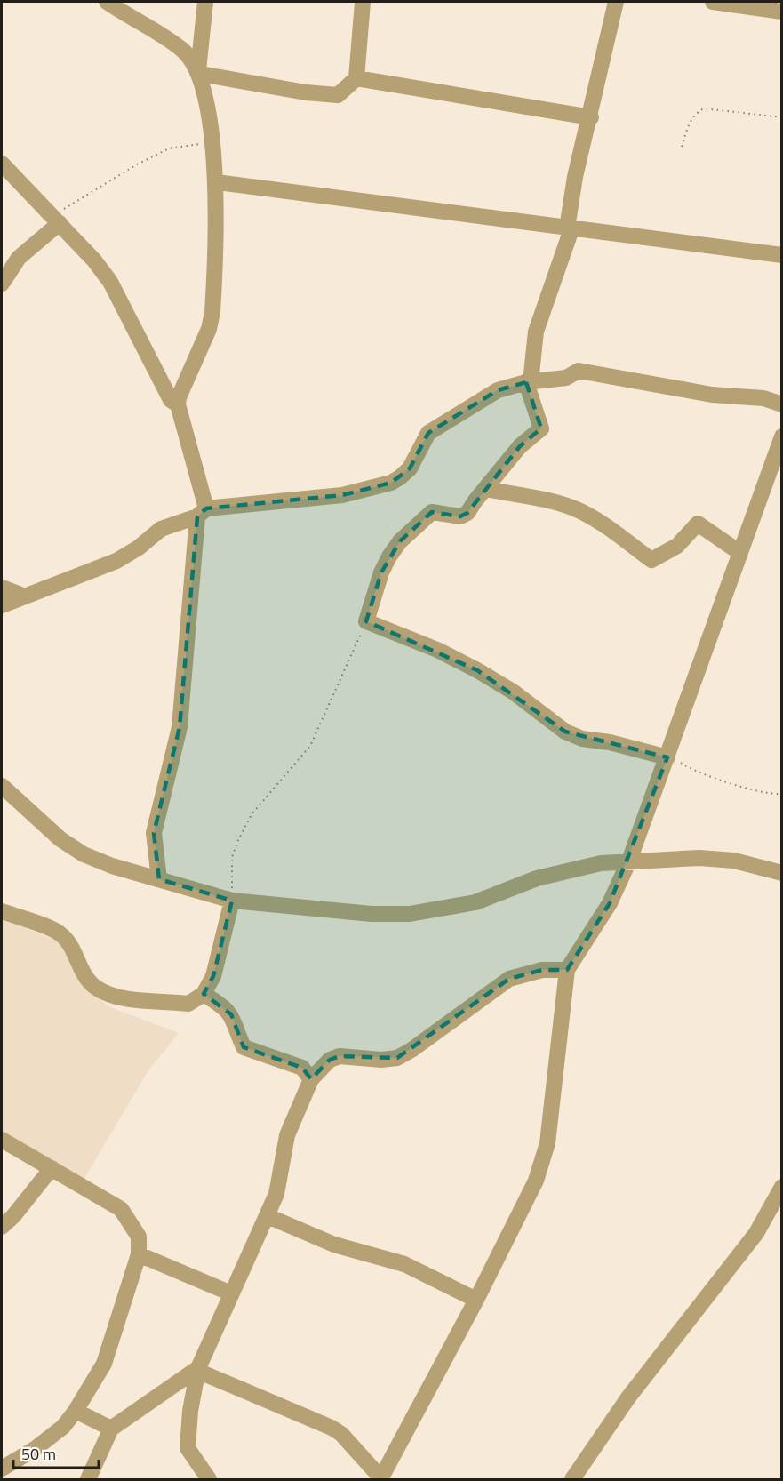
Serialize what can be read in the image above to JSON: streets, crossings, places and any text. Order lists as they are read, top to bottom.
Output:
{
  "scale_bar": "50 m"
}
